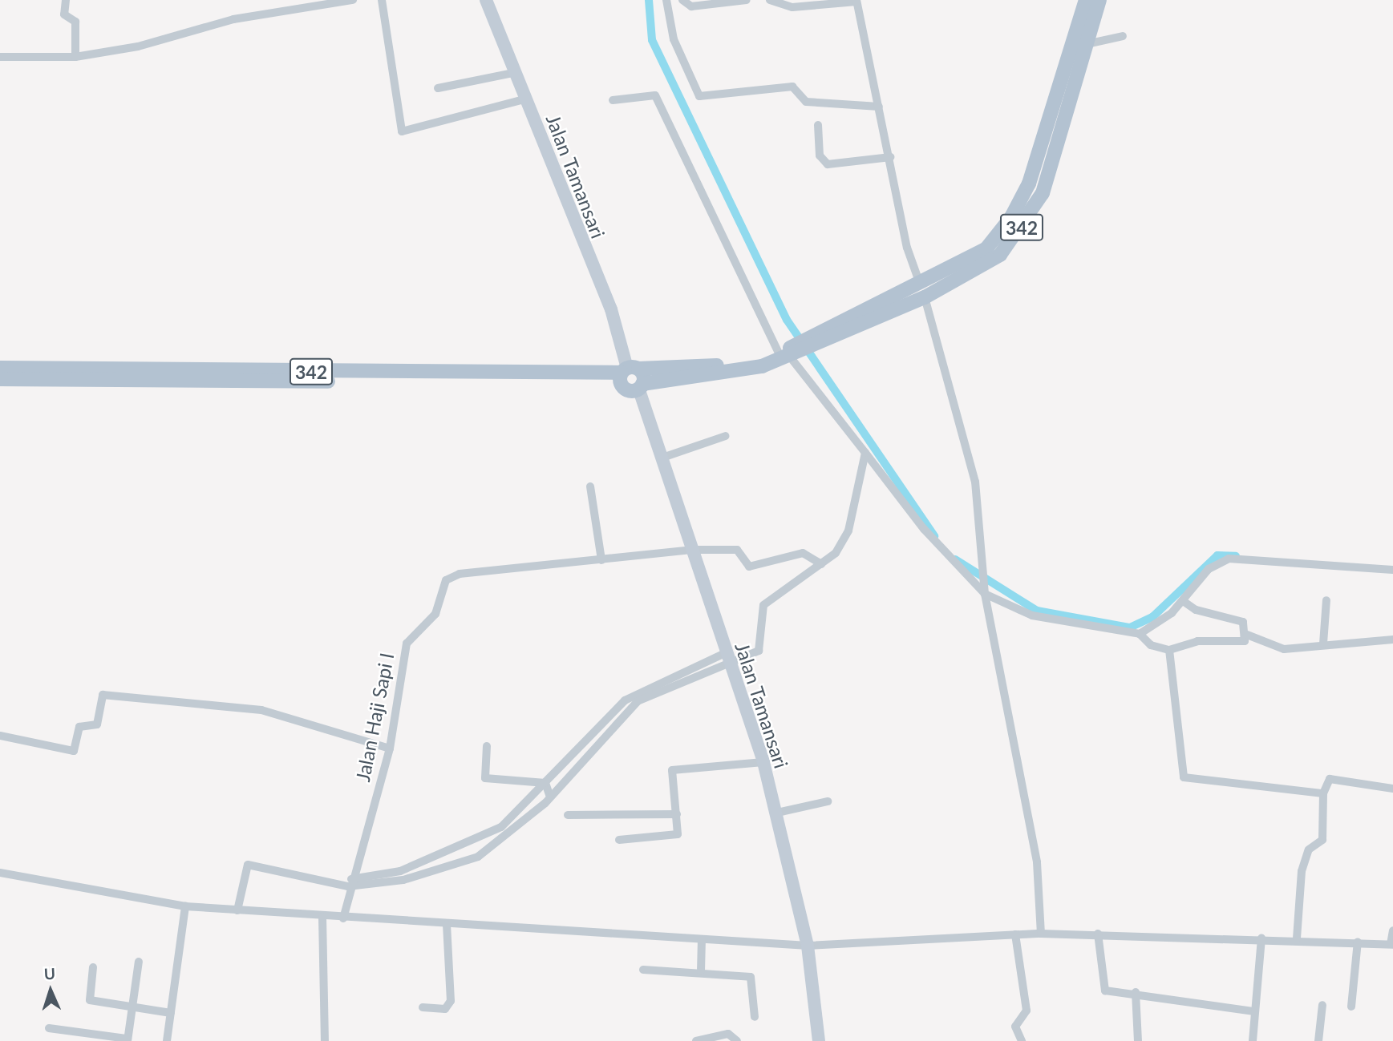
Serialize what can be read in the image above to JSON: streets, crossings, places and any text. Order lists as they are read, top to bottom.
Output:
{
  "streets": {
    "main road": ["Jalan Tamansari", "342"],
    "street": ["Jalan Haji Sapi I"]
  },
  "crossings": [
    ["Jalan Tamansari", "342"],
    ["Jalan Tamansari", "Jalan Haji Sapi I"]
  ],
  "north": "top"
}
